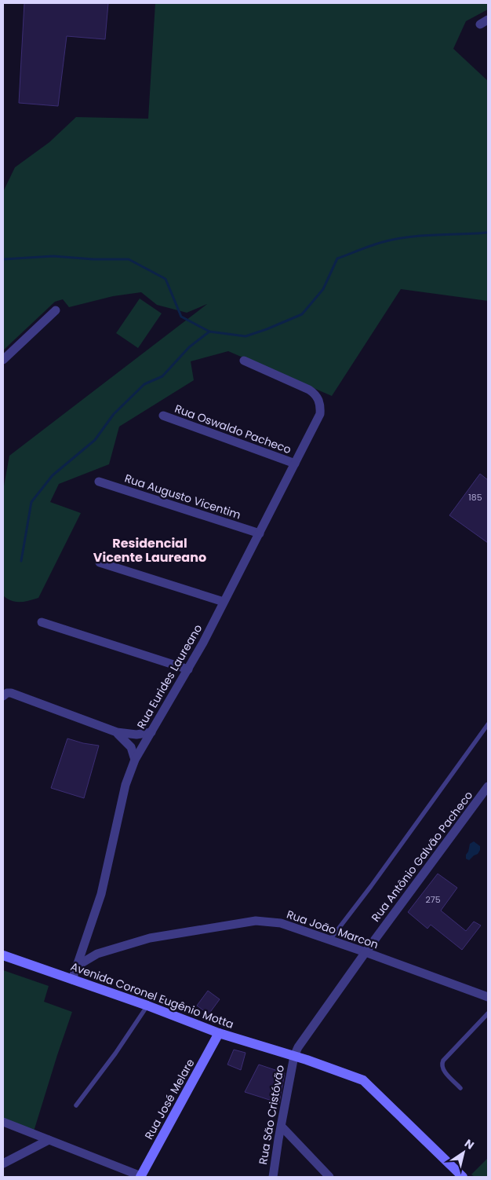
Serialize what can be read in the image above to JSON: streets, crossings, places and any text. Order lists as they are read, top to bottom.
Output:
{
  "streets": {
    "main road": ["Avenida Coronel Eugênio Motta", "Rua José Melare"],
    "street": [
      "Rua Oswaldo Pacheco",
      "Rua Augusto Vicentim",
      "Rua Eurides Laureano",
      "Rua Antônio Galvão Pacheco",
      "Rua João Marcon",
      "Rua São Cristóvão"
    ]
  },
  "crossings": [
    ["Rua Oswaldo Pacheco", "Rua Eurides Laureano"],
    ["Rua Augusto Vicentim", "Rua Eurides Laureano"],
    ["Rua Eurides Laureano", "Rua João Marcon"],
    ["Rua Eurides Laureano", "Avenida Coronel Eugênio Motta"],
    ["Rua Antônio Galvão Pacheco", "Rua João Marcon"],
    ["Rua Antônio Galvão Pacheco", "Avenida Coronel Eugênio Motta"],
    ["Rua Antônio Galvão Pacheco", "Rua São Cristóvão"],
    ["Avenida Coronel Eugênio Motta", "Rua José Melare"],
    ["Avenida Coronel Eugênio Motta", "Rua São Cristóvão"]
  ],
  "districts": ["Residencial Vicente Laureano"],
  "house_numbers": ["185", "275"],
  "north": "top right"
}
